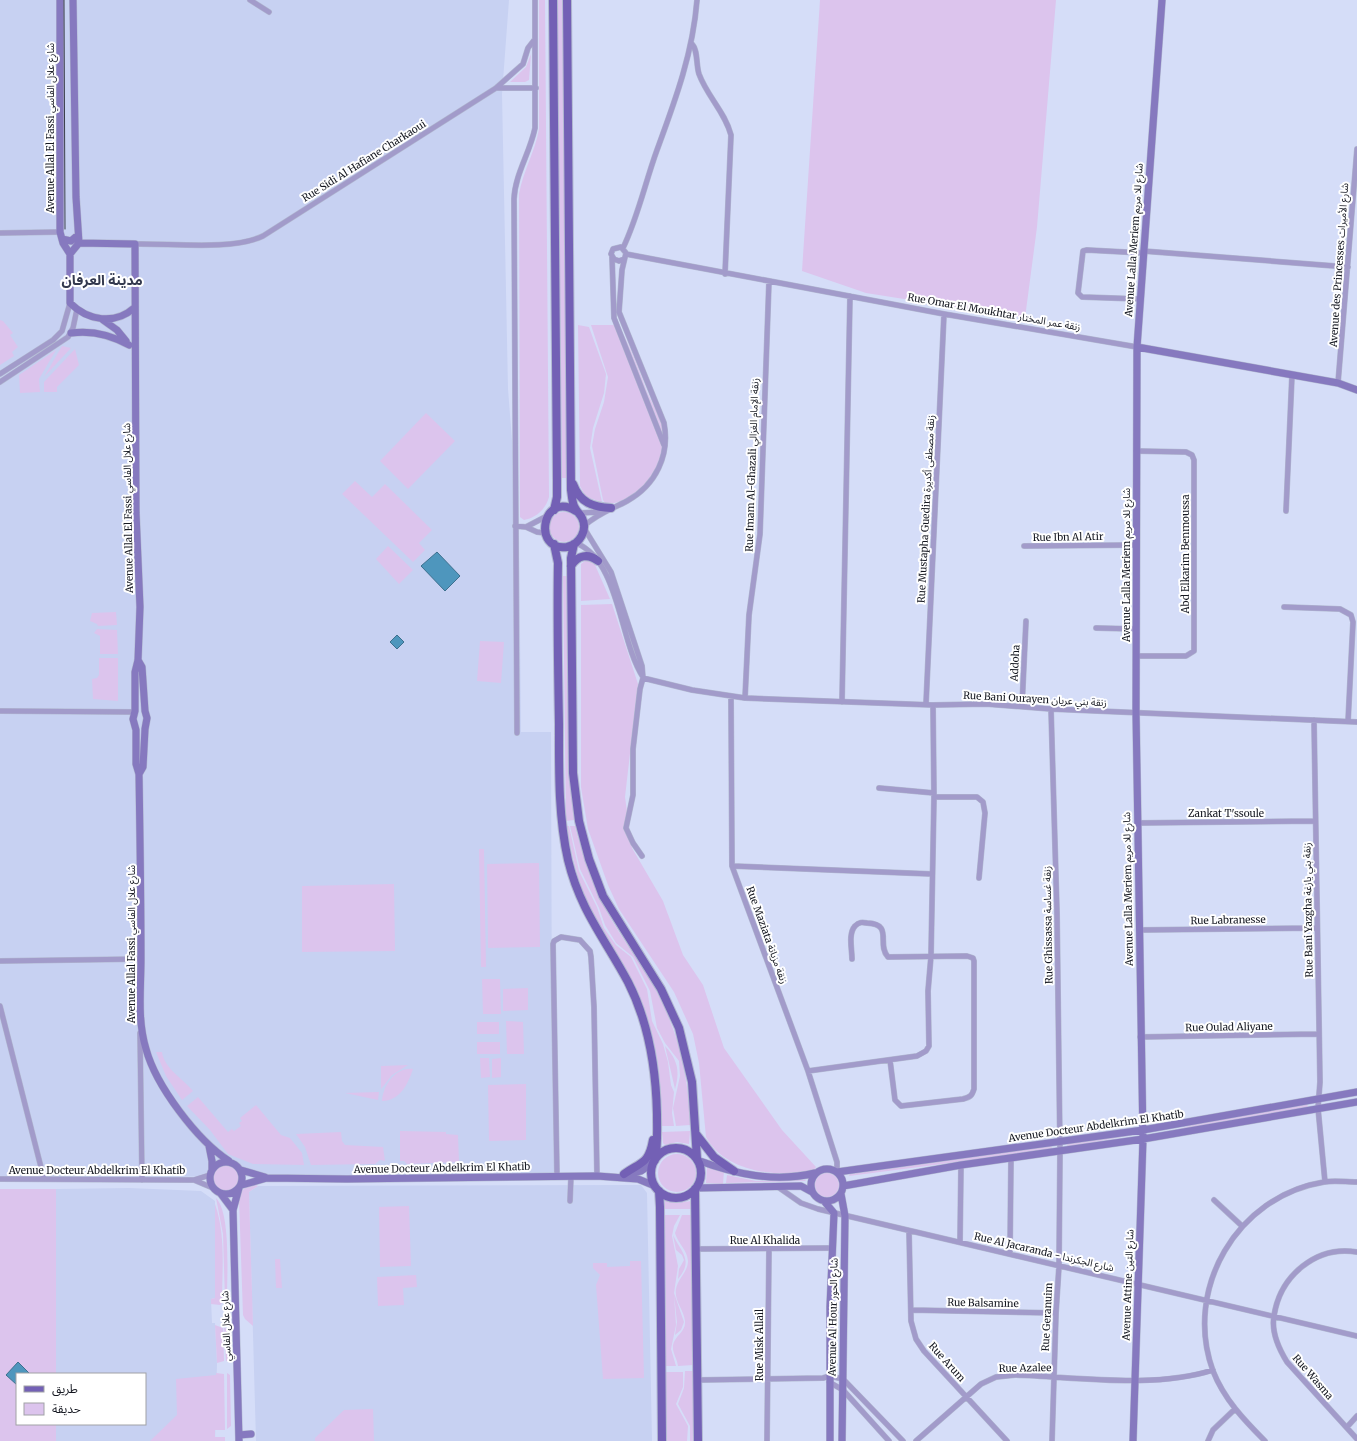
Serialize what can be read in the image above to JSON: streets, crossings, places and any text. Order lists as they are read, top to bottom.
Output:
{
  "streets": {
    "street": [
      "Avenue Allal El Fassi شارع علال الفاسي",
      "Rue Sidi Al Hafiane Charkaoui",
      "Avenue Lalla Meriem شارع للا مريم",
      "Avenue des Princesses شارع الأميرات",
      "Rue Omar El Moukhtar زنقة عمر المختار",
      "Rue Imam Al-Ghazali زنقة الإمام الغزالي",
      "Rue Mustapha Guedira زنقة مصطفى أكديرة",
      "Rue Ibn Al Atir",
      "Abd Elkarim Benmoussa",
      "Addoha",
      "Rue Bani Ourayen زنقة بني عريان",
      "Zankat T'ssoule",
      "Rue Bani Yazgha زنقة بني يازغة",
      "Rue Labranesse",
      "Rue Ghissassa زنقة غساسة",
      "Rue Maziata زنقة مزياتة",
      "Avenue Allal Fassi شارع علال الفاسي",
      "Rue Oulad Aliyane",
      "Avenue Docteur Abdelkrim El Khatib",
      "Rue Al Khalida",
      "Rue Al Jacaranda - شارع الجكرندا",
      "Avenue Attine شارع التين",
      "Rue Balsamine",
      "Avenue Al Hour شارع الحور",
      "Rue Geranuim",
      "شارع علال الفاسي",
      "Rue Misk Allail",
      "Rue Arum",
      "Rue Azalee",
      "Rue Wasma"
    ]
  },
  "crossings": [
    ["Avenue Allal El Fassi شارع علال الفاسي", "Rue Sidi Al Hafiane Charkaoui"],
    ["Avenue Lalla Meriem شارع للا مريم", "Rue Omar El Moukhtar زنقة عمر المختار"],
    ["Avenue Lalla Meriem شارع للا مريم", "Rue Ibn Al Atir"],
    ["Avenue Lalla Meriem شارع للا مريم", "Abd Elkarim Benmoussa"],
    ["Avenue Lalla Meriem شارع للا مريم", "Rue Bani Ourayen زنقة بني عريان"],
    ["Avenue Lalla Meriem شارع للا مريم", "Zankat T'ssoule"],
    ["Avenue Lalla Meriem شارع للا مريم", "Rue Labranesse"],
    ["Avenue Lalla Meriem شارع للا مريم", "Rue Oulad Aliyane"],
    ["Avenue Lalla Meriem شارع للا مريم", "Avenue Docteur Abdelkrim El Khatib"],
    ["Avenue Lalla Meriem شارع للا مريم", "Avenue Attine شارع التين"],
    ["Avenue des Princesses شارع الأميرات", "Rue Omar El Moukhtar زنقة عمر المختار"],
    ["Rue Omar El Moukhtar زنقة عمر المختار", "Rue Imam Al-Ghazali زنقة الإمام الغزالي"],
    ["Rue Omar El Moukhtar زنقة عمر المختار", "Rue Mustapha Guedira زنقة مصطفى أكديرة"],
    ["Rue Imam Al-Ghazali زنقة الإمام الغزالي", "Rue Bani Ourayen زنقة بني عريان"],
    ["Rue Mustapha Guedira زنقة مصطفى أكديرة", "Rue Bani Ourayen زنقة بني عريان"],
    ["Addoha", "Rue Bani Ourayen زنقة بني عريان"],
    ["Rue Bani Ourayen زنقة بني عريان", "Rue Bani Yazgha زنقة بني يازغة"],
    ["Rue Bani Ourayen زنقة بني عريان", "Rue Ghissassa زنقة غساسة"],
    ["Rue Bani Ourayen زنقة بني عريان", "Rue Maziata زنقة مزياتة"],
    ["Zankat T'ssoule", "Rue Bani Yazgha زنقة بني يازغة"],
    ["Rue Bani Yazgha زنقة بني يازغة", "Rue Labranesse"],
    ["Rue Bani Yazgha زنقة بني يازغة", "Rue Oulad Aliyane"],
    ["Rue Bani Yazgha زنقة بني يازغة", "Avenue Docteur Abdelkrim El Khatib"],
    ["Rue Ghissassa زنقة غساسة", "Avenue Docteur Abdelkrim El Khatib"],
    ["Rue Ghissassa زنقة غساسة", "Rue Geranuim"],
    ["Rue Maziata زنقة مزياتة", "Avenue Docteur Abdelkrim El Khatib"],
    ["Rue Maziata زنقة مزياتة", "Avenue Al Hour شارع الحور"],
    ["Avenue Docteur Abdelkrim El Khatib", "Avenue Attine شارع التين"],
    ["Avenue Docteur Abdelkrim El Khatib", "Avenue Al Hour شارع الحور"],
    ["Avenue Docteur Abdelkrim El Khatib", "Rue Geranuim"],
    ["Rue Al Khalida", "Avenue Al Hour شارع الحور"],
    ["Rue Al Khalida", "Rue Misk Allail"],
    ["Rue Al Jacaranda - شارع الجكرندا", "Avenue Attine شارع التين"],
    ["Rue Al Jacaranda - شارع الجكرندا", "Avenue Al Hour شارع الحور"],
    ["Rue Al Jacaranda - شارع الجكرندا", "Rue Geranuim"],
    ["Rue Al Jacaranda - شارع الجكرندا", "Rue Arum"],
    ["Rue Al Jacaranda - شارع الجكرندا", "Rue Wasma"],
    ["Avenue Attine شارع التين", "Rue Azalee"],
    ["Rue Balsamine", "Rue Geranuim"],
    ["Rue Balsamine", "Rue Arum"],
    ["Rue Geranuim", "Rue Azalee"],
    ["Rue Arum", "Rue Azalee"]
  ],
  "districts": ["مدينة العرفان"],
  "legend": ["طريق", "حديقة"]
}
